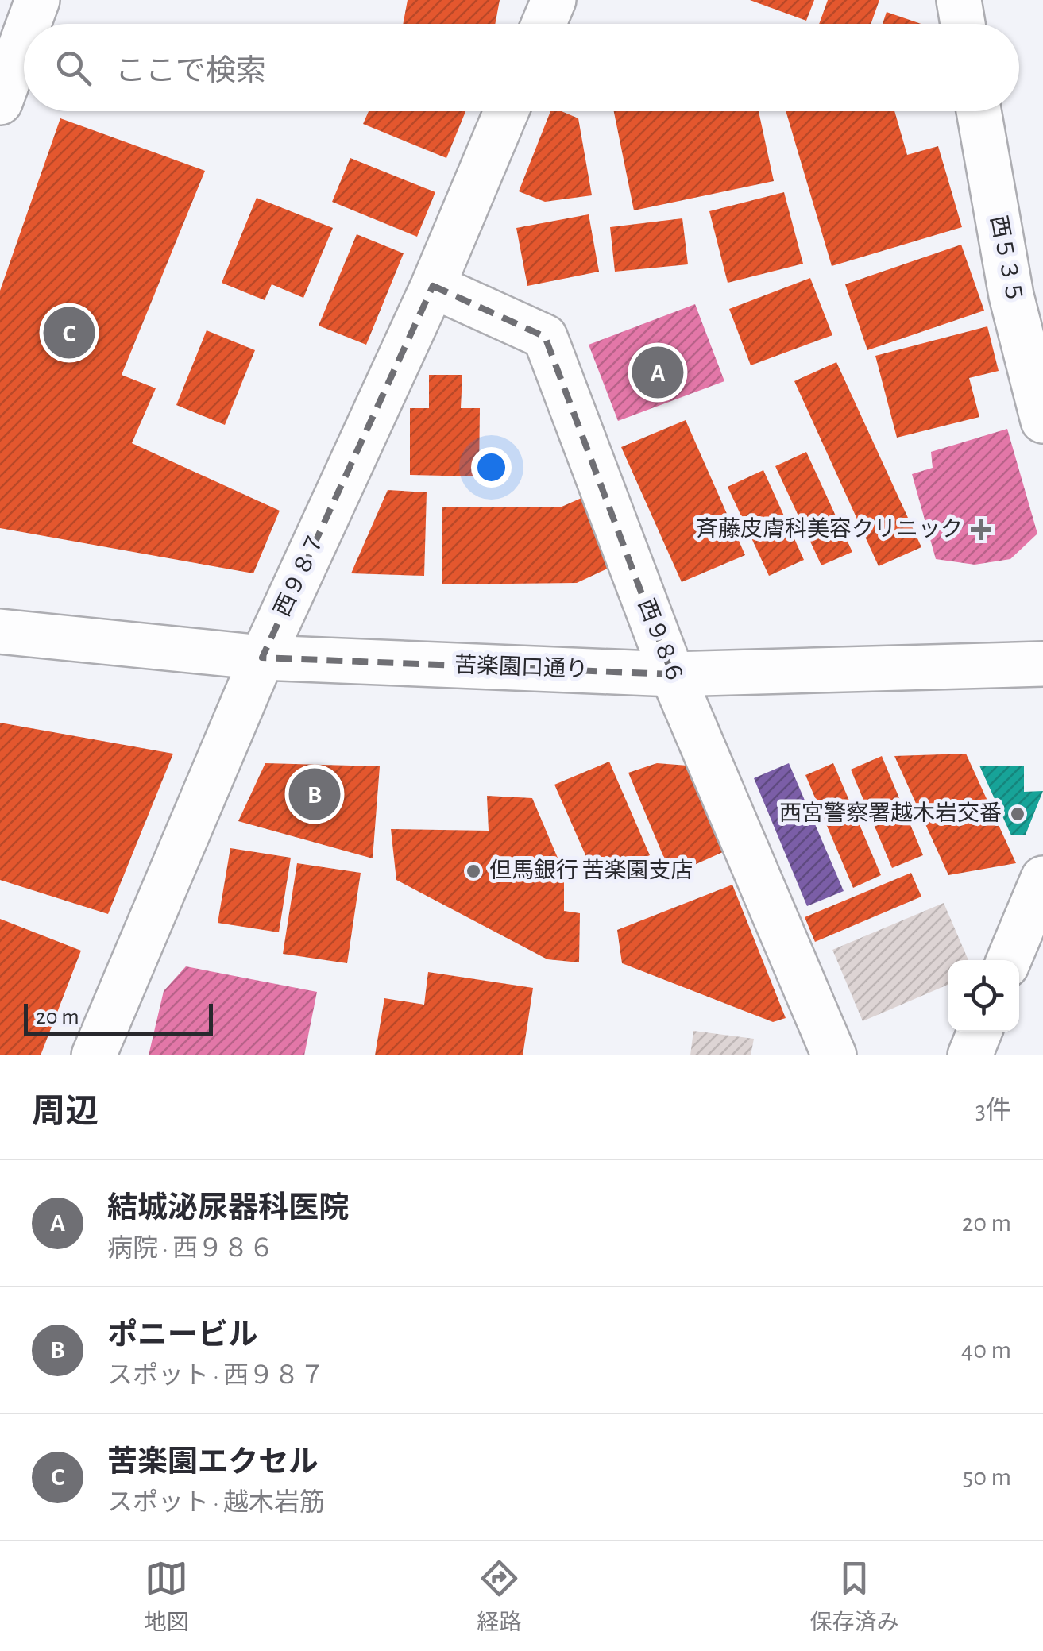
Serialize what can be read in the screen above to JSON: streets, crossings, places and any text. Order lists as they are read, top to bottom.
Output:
{
  "streets": {
    "street": [
      "西５３５",
      "西９８７",
      "西９８６",
      "苦楽園口通り"
    ]
  },
  "crossings": [
    ["西９８７", "西９８６"],
    ["西９８７", "苦楽園口通り"],
    ["西９８６", "苦楽園口通り"]
  ],
  "places": {
    "health": ["斉藤皮膚科美容クリニック"],
    "other": ["西宮警察署越木岩交番", "但馬銀行 苦楽園支店"]
  },
  "scale_bar": "20 m",
  "page": {
    "search": "ここで検索",
    "pins": ["C", "A", "B"],
    "scale": "20 m",
    "heading": ["周辺", "3件"],
    "list": [
      {
        "mark": "A",
        "name": "結城泌尿器科医院",
        "note": "病院 · 西９８６",
        "value": "20 m"
      },
      {
        "mark": "B",
        "name": "ポニービル",
        "note": "スポット · 西９８７",
        "value": "40 m"
      },
      {
        "mark": "C",
        "name": "苦楽園エクセル",
        "note": "スポット · 越木岩筋",
        "value": "50 m"
      }
    ],
    "nav": ["地図", "経路", "保存済み"]
  }
}
